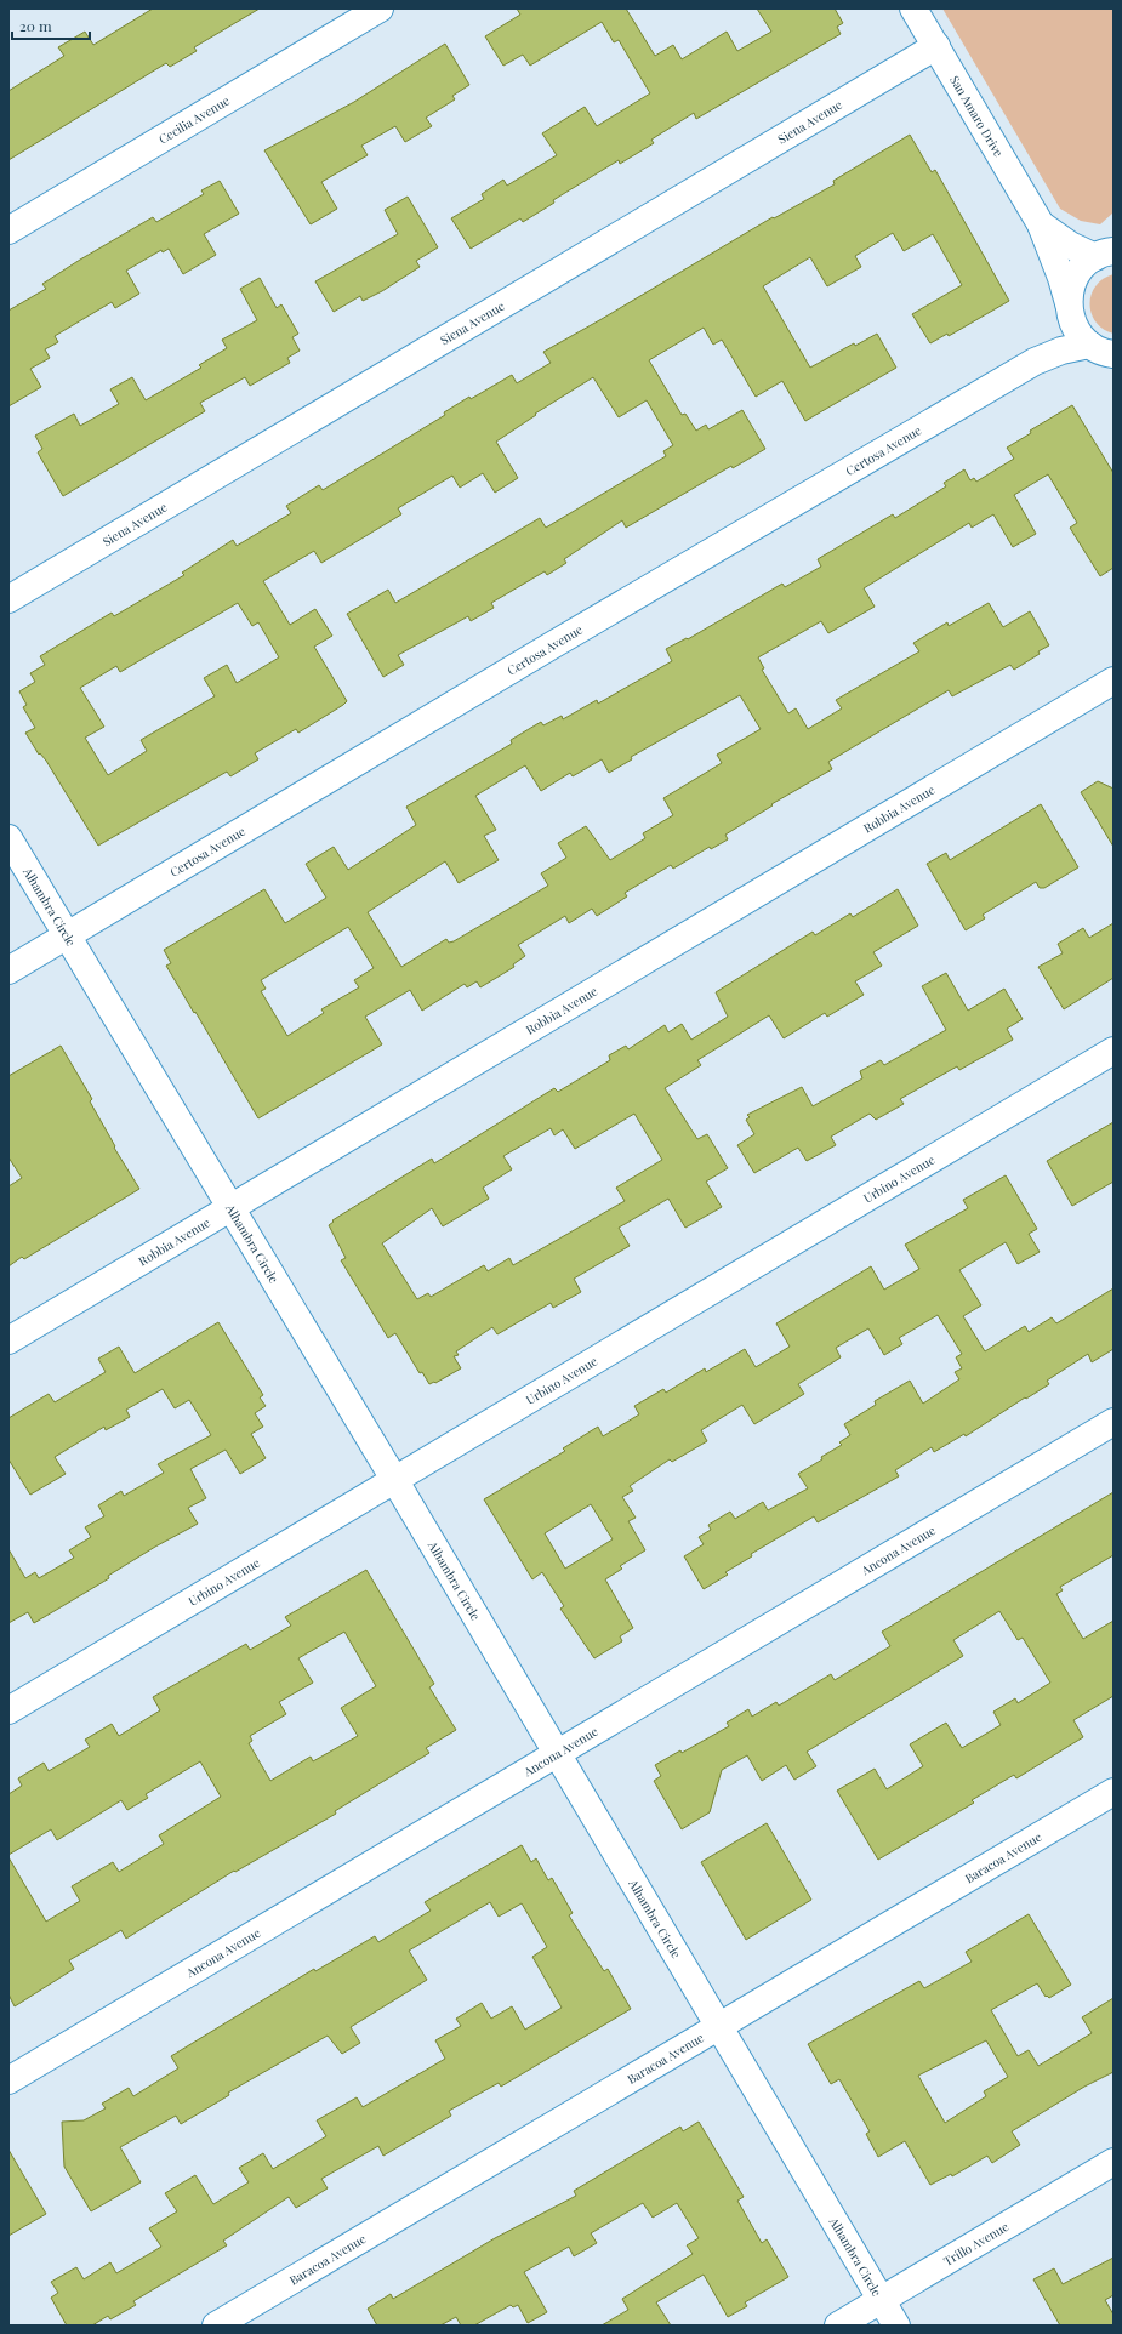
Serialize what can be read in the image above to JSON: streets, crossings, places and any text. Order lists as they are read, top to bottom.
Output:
{
  "streets": {
    "street": [
      "San Amaro Drive",
      "Cecilia Avenue",
      "Siena Avenue",
      "Certosa Avenue",
      "Robbia Avenue",
      "Alhambra Circle",
      "Urbino Avenue",
      "Ancona Avenue",
      "Baracoa Avenue",
      "Trillo Avenue"
    ]
  },
  "crossings": [
    ["San Amaro Drive", "Siena Avenue"],
    ["San Amaro Drive", "Certosa Avenue"],
    ["Certosa Avenue", "Alhambra Circle"],
    ["Robbia Avenue", "Alhambra Circle"],
    ["Alhambra Circle", "Urbino Avenue"],
    ["Alhambra Circle", "Ancona Avenue"],
    ["Alhambra Circle", "Baracoa Avenue"],
    ["Alhambra Circle", "Trillo Avenue"]
  ],
  "scale_bar": "20 m"
}
